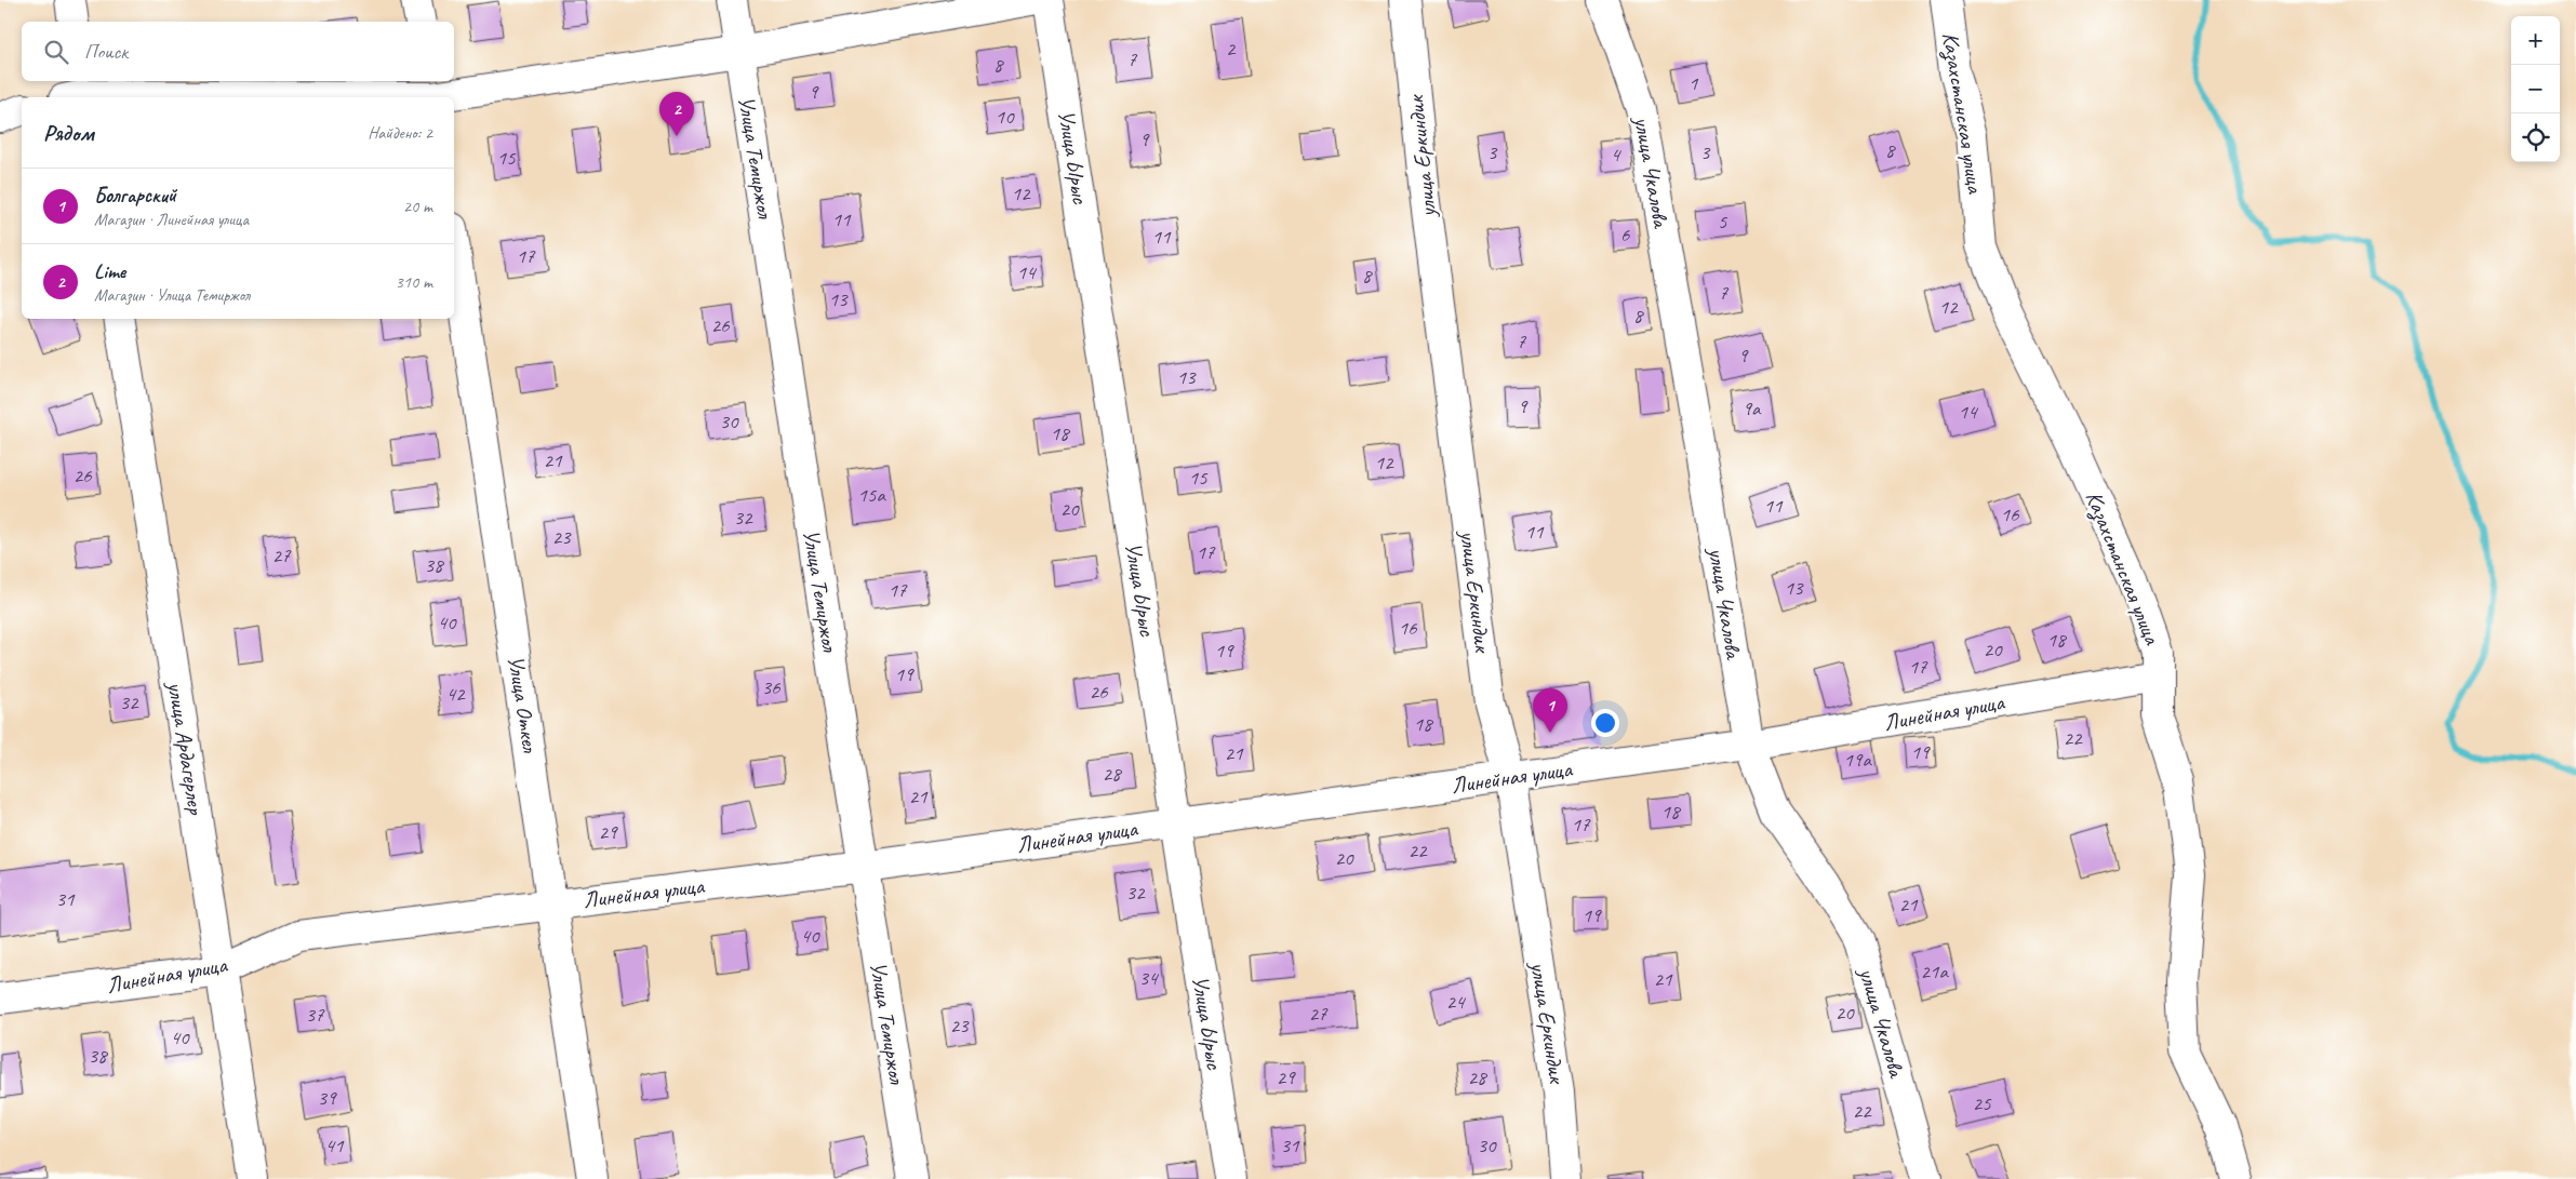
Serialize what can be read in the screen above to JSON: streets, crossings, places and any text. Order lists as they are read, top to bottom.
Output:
{
  "streets": {
    "street": [
      "Казахстанская улица",
      "Улица Темиржол",
      "Улица Ырыс",
      "улица Еркиндик",
      "улица Чкалова",
      "Улица Откел",
      "Линейная улица",
      "улица Ардагерлер"
    ]
  },
  "crossings": [
    ["Казахстанская улица", "Линейная улица"],
    ["Улица Темиржол", "Линейная улица"],
    ["Улица Ырыс", "Линейная улица"],
    ["улица Еркиндик", "Линейная улица"],
    ["улица Чкалова", "Линейная улица"],
    ["Улица Откел", "Линейная улица"],
    ["Линейная улица", "улица Ардагерлер"]
  ],
  "house_numbers": [
    "2",
    "7",
    "8",
    "1",
    "9",
    "10",
    "9",
    "8",
    "3",
    "3",
    "4",
    "15",
    "12",
    "11",
    "5",
    "6",
    "11",
    "17",
    "14",
    "8",
    "7",
    "13",
    "12",
    "8",
    "26",
    "7",
    "9",
    "13",
    "9",
    "9а",
    "14",
    "30",
    "18",
    "21",
    "12",
    "26",
    "15",
    "15а",
    "11",
    "20",
    "16",
    "32",
    "11",
    "23",
    "17",
    "27",
    "38",
    "13",
    "17",
    "40",
    "16",
    "18",
    "20",
    "19",
    "17",
    "19",
    "36",
    "26",
    "42",
    "32",
    "18",
    "22",
    "19",
    "21",
    "19а",
    "28",
    "21",
    "18",
    "17",
    "29",
    "22",
    "20",
    "32",
    "31",
    "21",
    "19",
    "40",
    "21а",
    "34",
    "21",
    "24",
    "20",
    "27",
    "37",
    "23",
    "40",
    "38",
    "29",
    "28",
    "39",
    "25",
    "22",
    "41",
    "31",
    "30"
  ],
  "page": {
    "map_buttons": ["+", "−"],
    "search": "Поиск",
    "pins": ["2", "1"],
    "heading": ["Рядом", "Найдено: 2"],
    "list": [
      {
        "mark": "1",
        "name": "Болгарский",
        "note": "Магазин · Линейная улица",
        "value": "20 m"
      },
      {
        "mark": "2",
        "name": "Lime",
        "note": "Магазин · Улица Темиржол",
        "value": "310 m"
      }
    ]
  }
}
